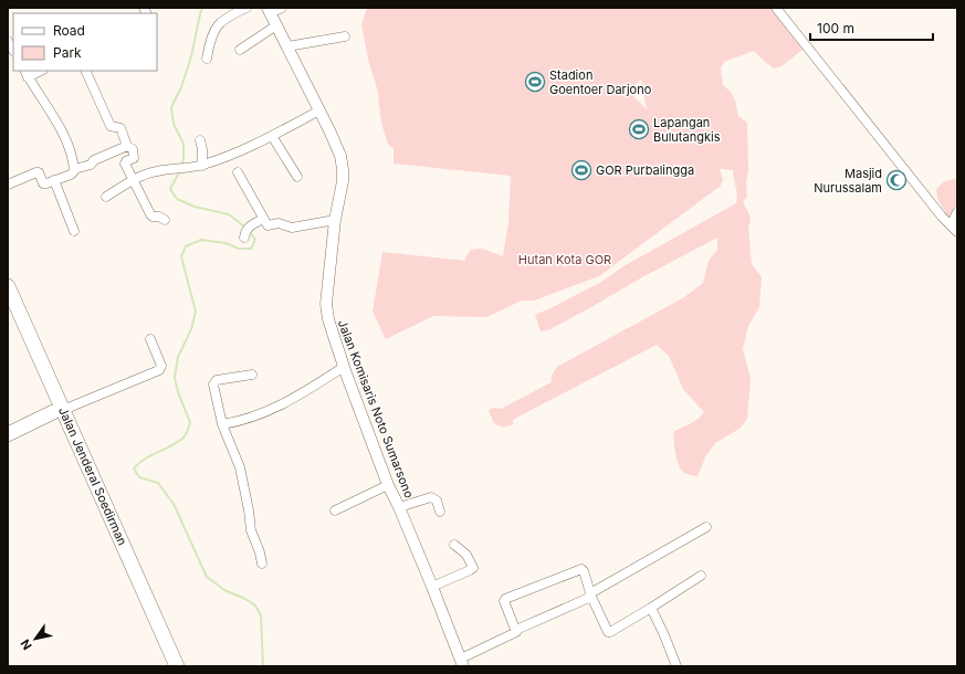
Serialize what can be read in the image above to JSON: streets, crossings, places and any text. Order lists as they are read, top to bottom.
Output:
{
  "streets": {
    "main road": ["Jalan Jenderal Soedirman"],
    "street": ["Jalan Komisaris Noto Sumarsono"]
  },
  "parks": ["Hutan Kota GOR"],
  "places": {
    "sports": ["Stadion Goentoer Darjono", "Lapangan Bulutangkis", "GOR Purbalingga"],
    "mosque": ["Masjid Nurussalam"]
  },
  "legend": ["Road", "Park"],
  "scale_bar": "100 m",
  "north": "bottom left"
}
